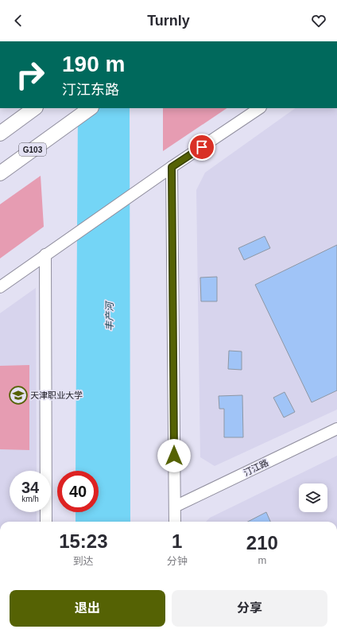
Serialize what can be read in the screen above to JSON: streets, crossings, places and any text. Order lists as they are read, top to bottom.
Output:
{
  "streets": {
    "highway": ["G103"],
    "street": ["汀江路"]
  },
  "water": ["丰产河"],
  "places": {
    "school or university": ["天津职业大学"]
  },
  "page": {
    "header": "Turnly",
    "turn": ["190 m", "汀江东路"],
    "speed": "34 km/h",
    "limit": "40",
    "eta": [
      "15:23",
      "到达",
      "1",
      "分钟",
      "210",
      "m"
    ],
    "buttons": ["退出", "分享"]
  }
}
